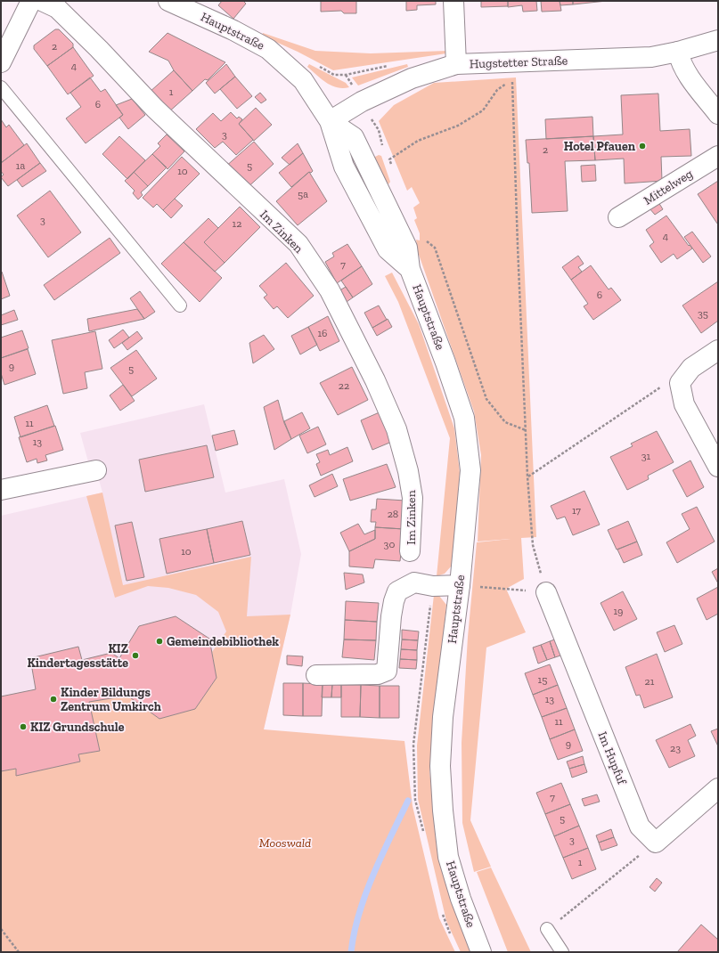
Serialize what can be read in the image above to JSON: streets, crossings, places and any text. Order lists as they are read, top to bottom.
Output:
{
  "streets": {
    "street": [
      "Hauptstraße",
      "Hugstetter Straße",
      "Mittelweg",
      "Im Zinken",
      "Im Hupfuf"
    ]
  },
  "crossings": [
    ["Hauptstraße", "Hugstetter Straße"]
  ],
  "parks": ["Mooswald"],
  "places": [
    "Hotel Pfauen",
    "Gemeindebibliothek",
    "KIZ Kindertagesstätte",
    "Kinder Bildungs Zentrum Umkirch",
    "KIZ Grundschule"
  ],
  "house_numbers": [
    "2",
    "4",
    "1",
    "6",
    "3",
    "2",
    "1a",
    "5",
    "10",
    "5a",
    "3",
    "12",
    "4",
    "7",
    "6",
    "35",
    "16",
    "9",
    "5",
    "22",
    "11",
    "13",
    "31",
    "17",
    "28",
    "30",
    "10",
    "19",
    "15",
    "21",
    "13",
    "11",
    "9",
    "23",
    "7",
    "5",
    "3",
    "1"
  ]
}
